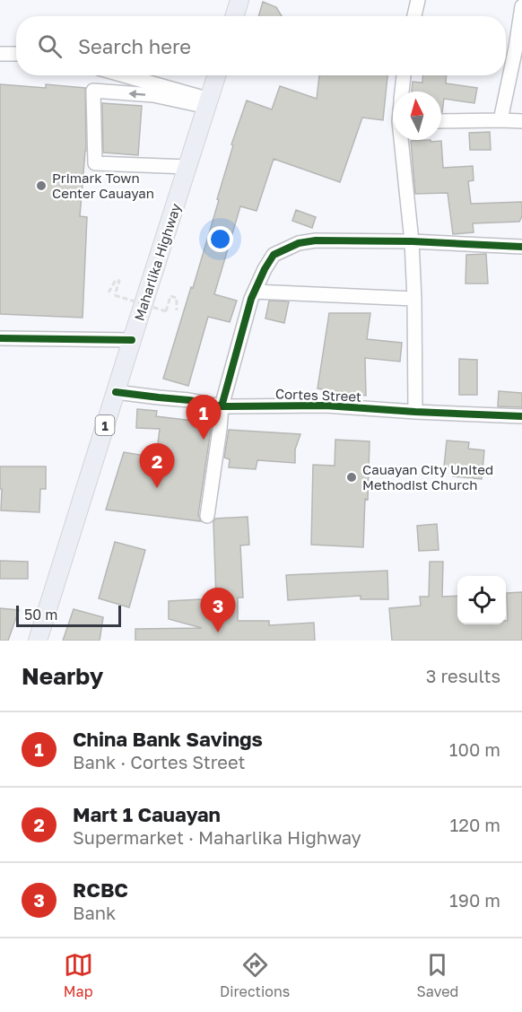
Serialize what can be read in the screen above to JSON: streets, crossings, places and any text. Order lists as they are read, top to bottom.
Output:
{
  "streets": {
    "main road": ["Maharlika Highway", "1"],
    "street": ["Cortes Street"]
  },
  "crossings": [
    ["Maharlika Highway", "Cortes Street"]
  ],
  "places": ["Primark Town Center Cauayan", "Cauayan City United Methodist Church"],
  "scale_bar": "50 m",
  "north": "top",
  "page": {
    "search": "Search here",
    "pins": ["1", "2", "3"],
    "scale": "50 m",
    "heading": ["Nearby", "3 results"],
    "list": [
      {
        "mark": "1",
        "name": "China Bank Savings",
        "note": "Bank · Cortes Street",
        "value": "100 m"
      },
      {
        "mark": "2",
        "name": "Mart 1 Cauayan",
        "note": "Supermarket · Maharlika Highway",
        "value": "120 m"
      },
      {
        "mark": "3",
        "name": "RCBC",
        "note": "Bank",
        "value": "190 m"
      }
    ],
    "nav": ["Map", "Directions", "Saved"]
  }
}
